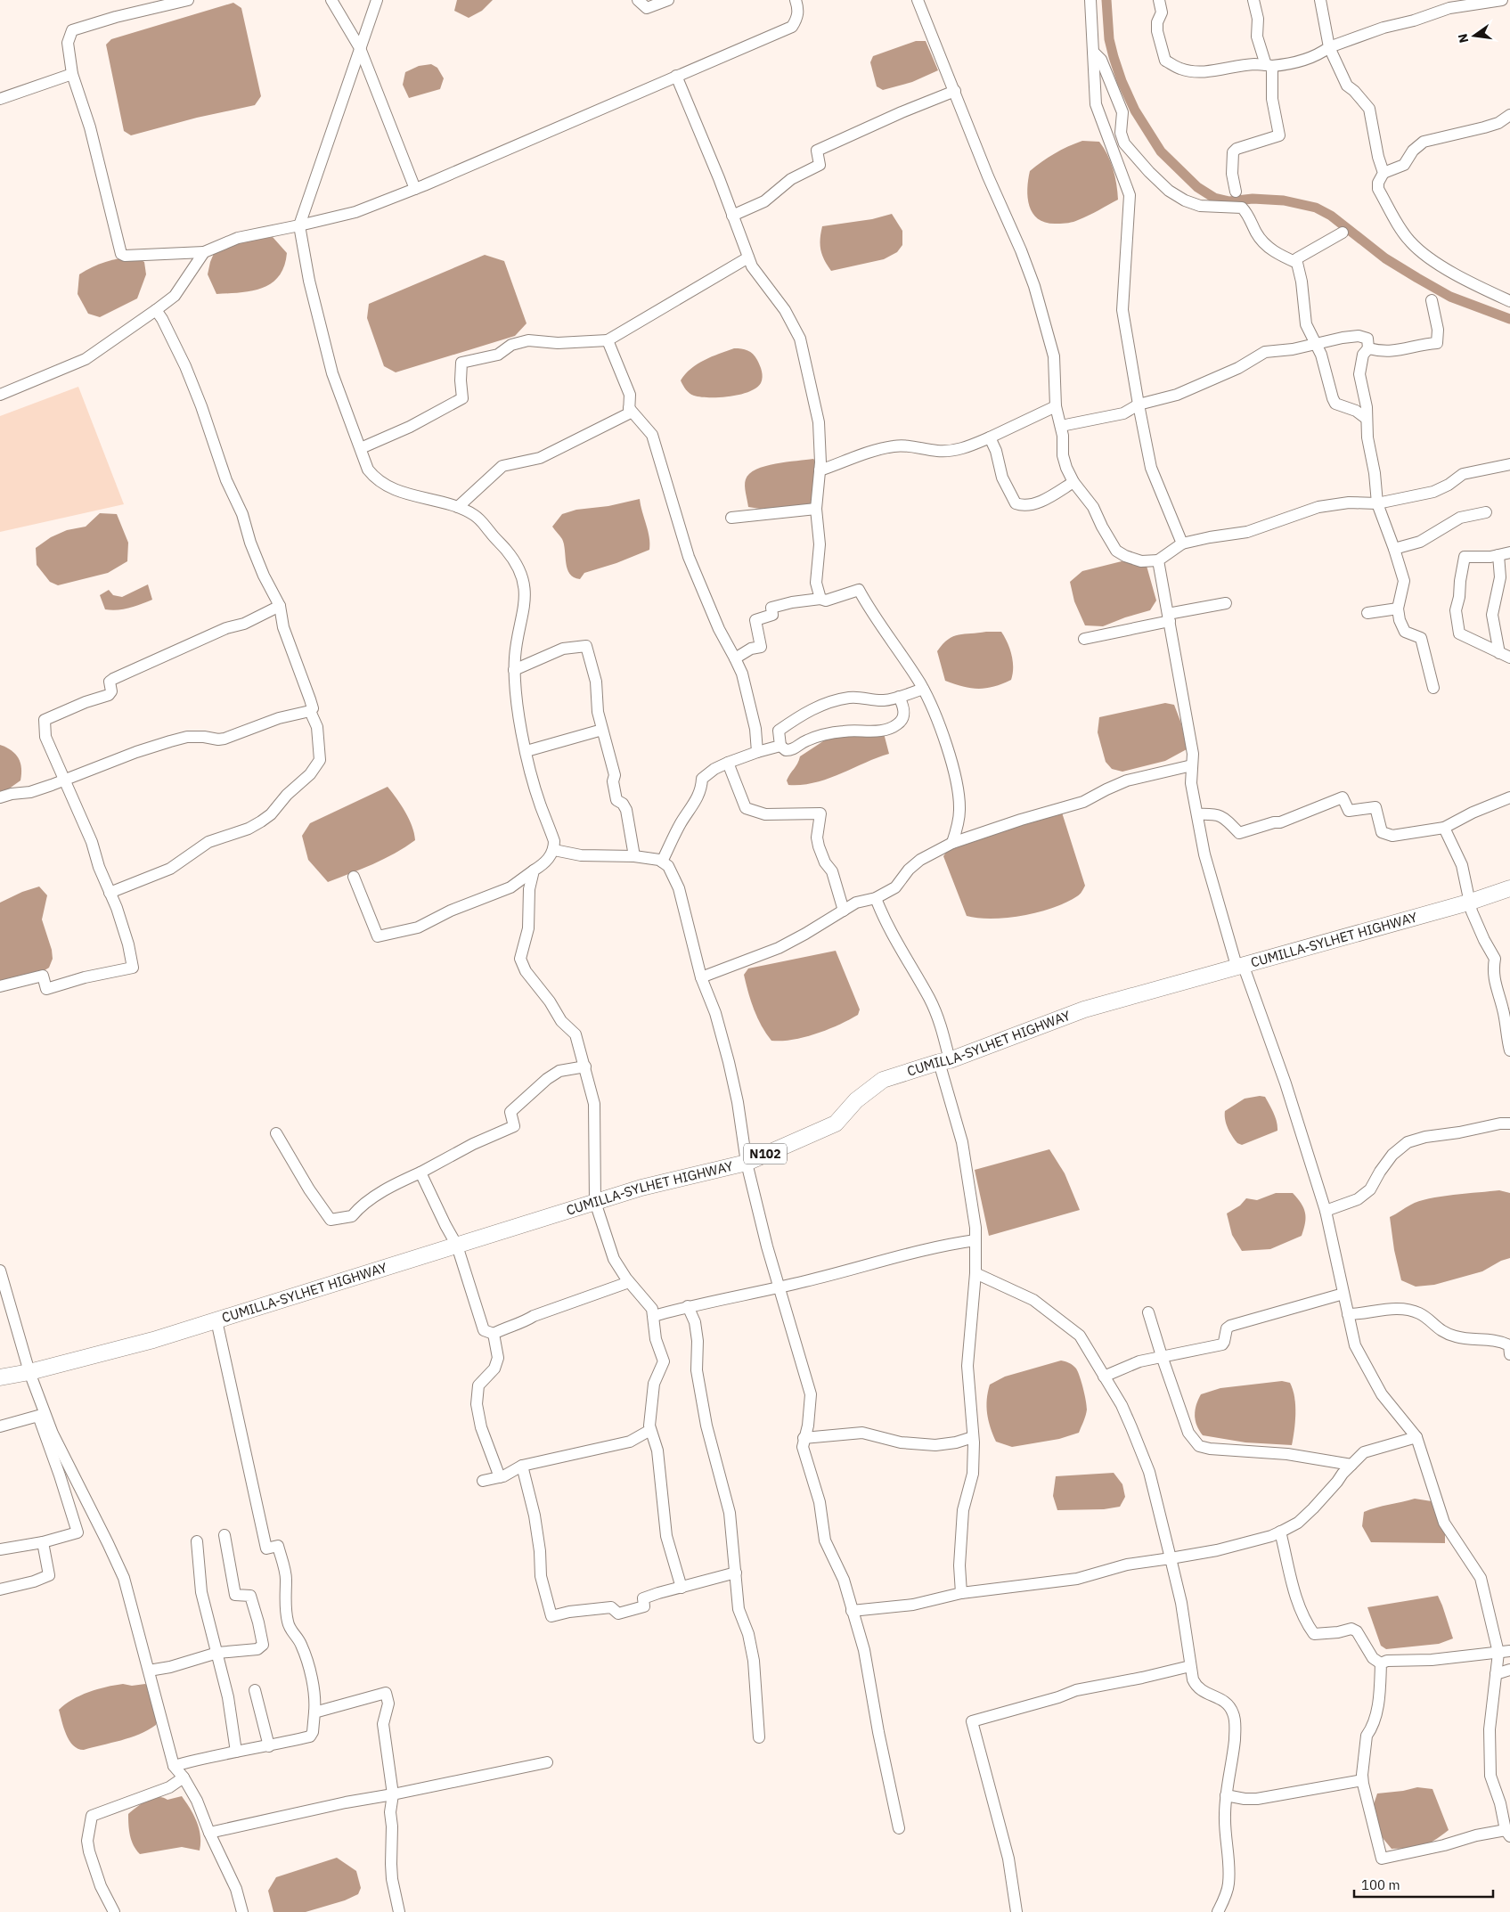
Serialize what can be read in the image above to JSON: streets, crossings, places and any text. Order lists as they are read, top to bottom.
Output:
{
  "streets": {
    "highway": ["CUMILLA-SYLHET HIGHWAY", "N102"]
  },
  "scale_bar": "100 m",
  "north": "left"
}
